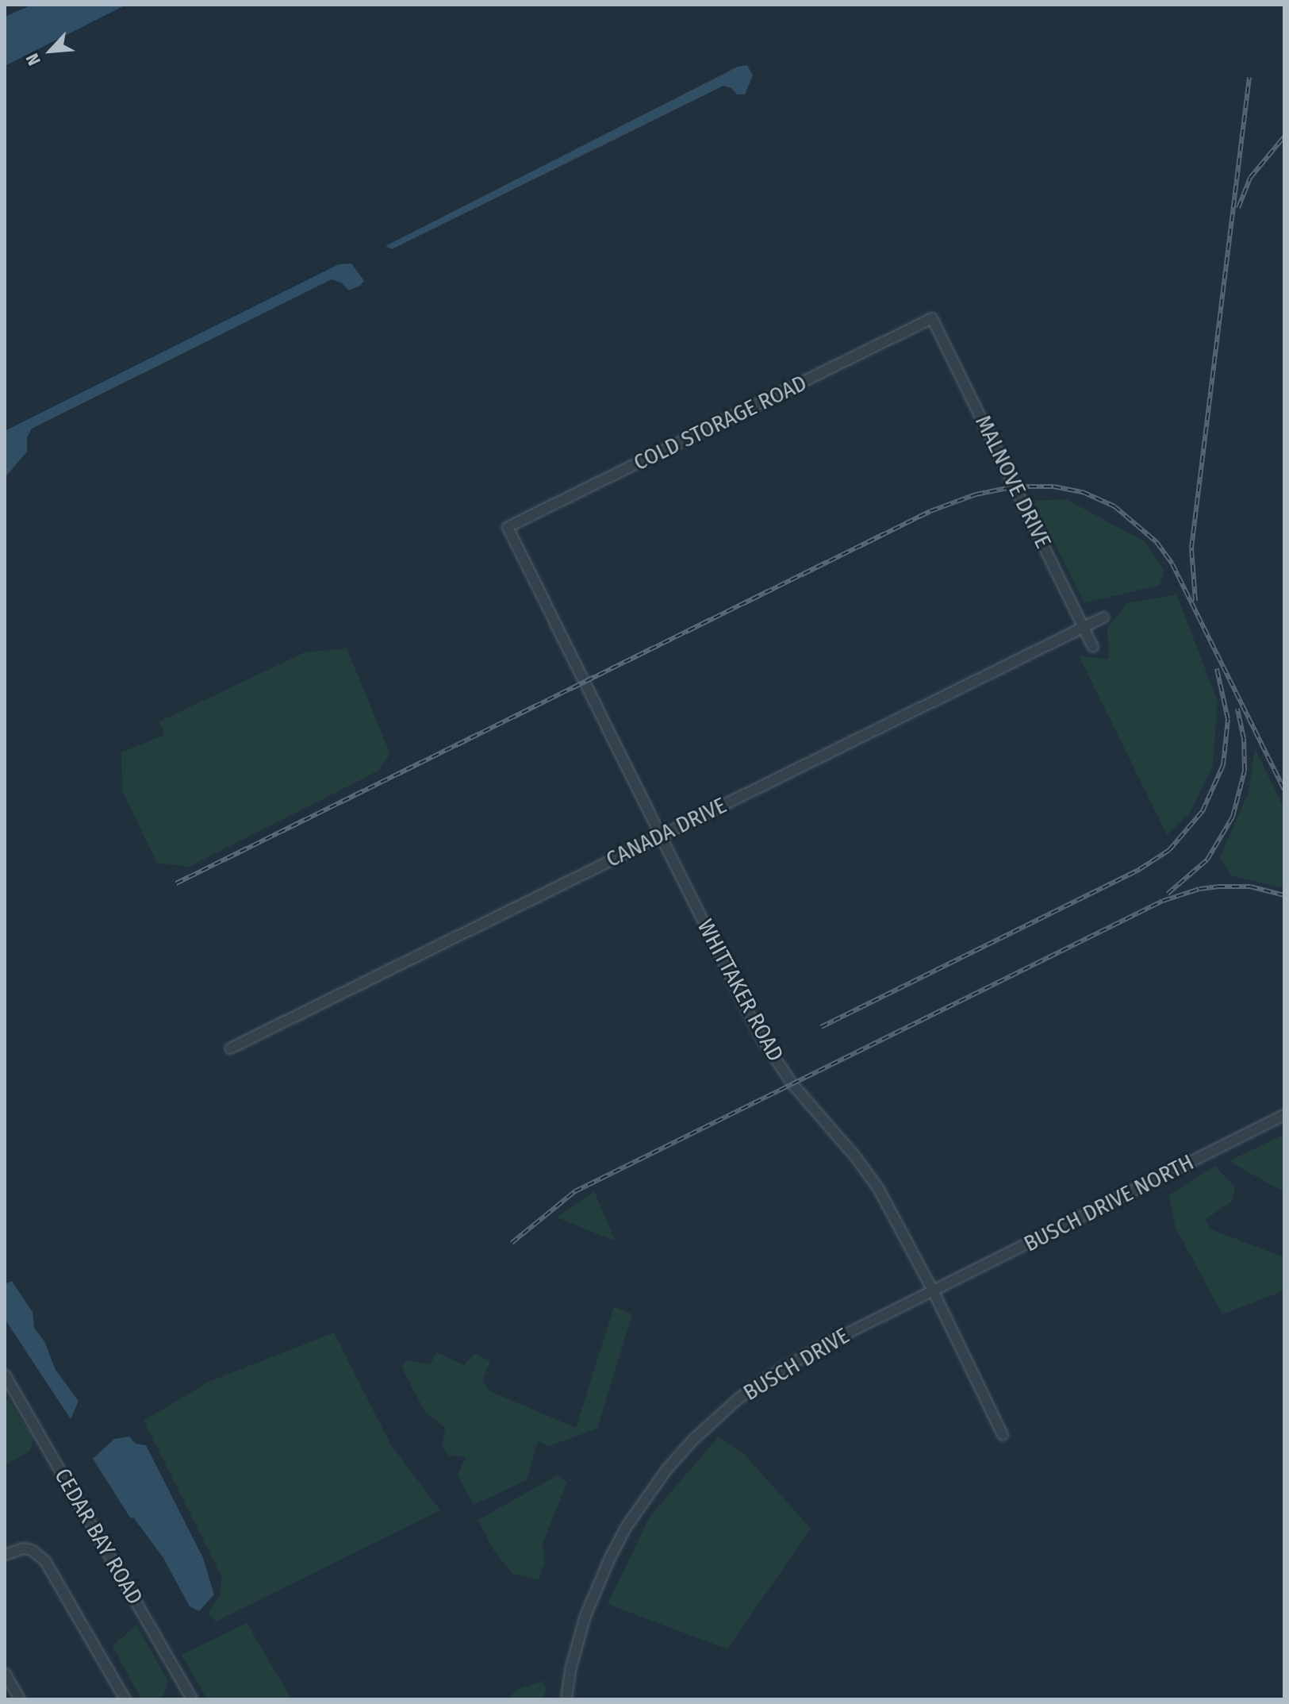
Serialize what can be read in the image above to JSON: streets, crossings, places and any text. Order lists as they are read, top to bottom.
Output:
{
  "streets": {
    "street": [
      "COLD STORAGE ROAD",
      "MALNOVE DRIVE",
      "CANADA DRIVE",
      "WHITTAKER ROAD",
      "BUSCH DRIVE NORTH",
      "BUSCH DRIVE",
      "CEDAR BAY ROAD"
    ]
  },
  "crossings": [
    ["COLD STORAGE ROAD", "MALNOVE DRIVE"],
    ["COLD STORAGE ROAD", "WHITTAKER ROAD"],
    ["MALNOVE DRIVE", "CANADA DRIVE"],
    ["CANADA DRIVE", "WHITTAKER ROAD"],
    ["WHITTAKER ROAD", "BUSCH DRIVE NORTH"],
    ["WHITTAKER ROAD", "BUSCH DRIVE"],
    ["BUSCH DRIVE NORTH", "BUSCH DRIVE"]
  ],
  "north": "bottom left"
}
